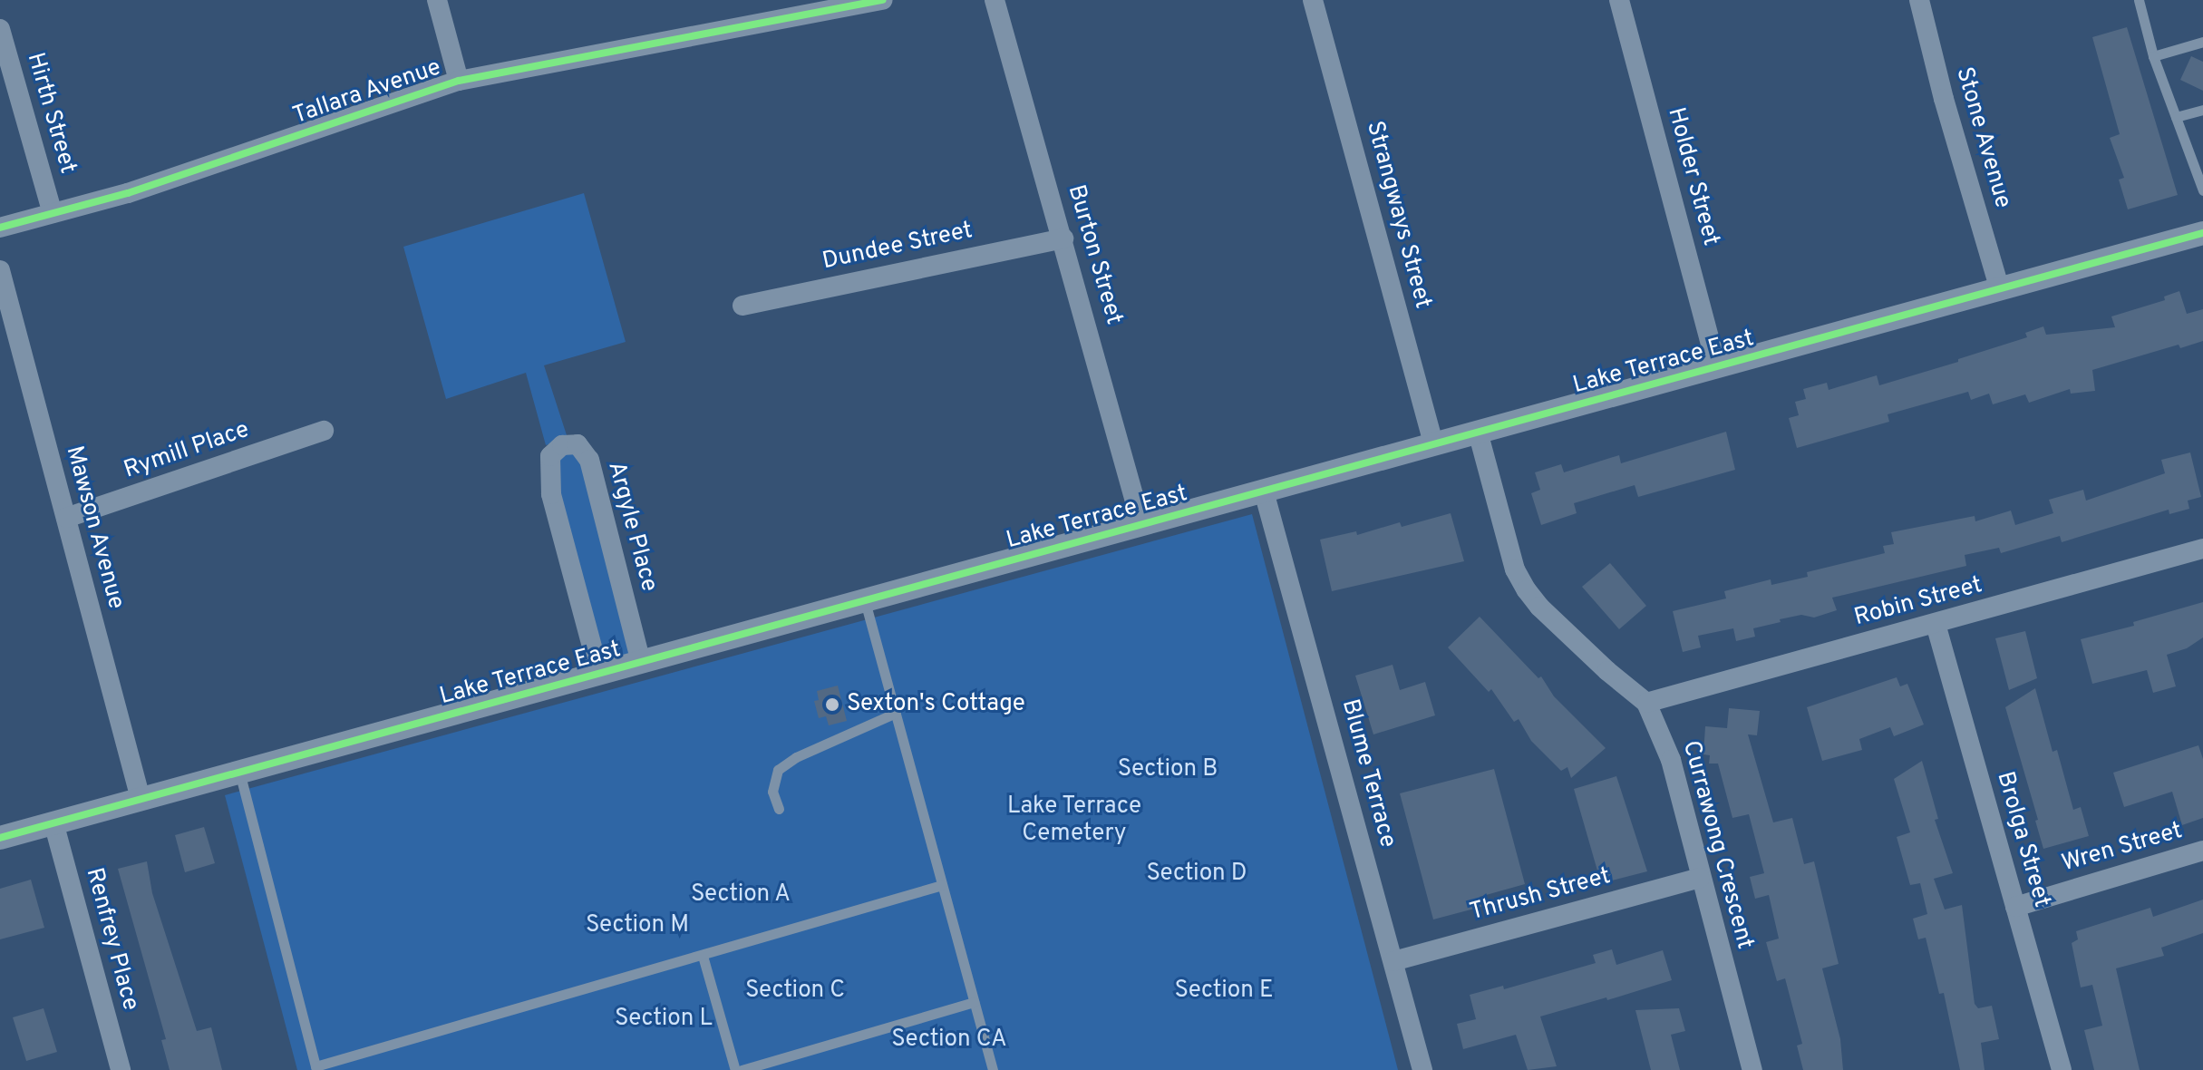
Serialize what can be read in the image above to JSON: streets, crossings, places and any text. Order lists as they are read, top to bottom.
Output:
{
  "streets": {
    "street": [
      "Tallara Avenue",
      "Hirth Street",
      "Stone Avenue",
      "Holder Street",
      "Strangways Street",
      "Dundee Street",
      "Burton Street",
      "Lake Terrace East",
      "Rymill Place",
      "Argyle Place",
      "Mawson Avenue",
      "Robin Street",
      "Blume Terrace",
      "Brolga Street",
      "Currawong Crescent",
      "Wren Street",
      "Thrush Street",
      "Renfrey Place"
    ]
  },
  "crossings": [
    ["Tallara Avenue", "Hirth Street"],
    ["Stone Avenue", "Lake Terrace East"],
    ["Holder Street", "Lake Terrace East"],
    ["Strangways Street", "Lake Terrace East"],
    ["Dundee Street", "Burton Street"],
    ["Burton Street", "Lake Terrace East"],
    ["Lake Terrace East", "Argyle Place"],
    ["Lake Terrace East", "Mawson Avenue"],
    ["Lake Terrace East", "Blume Terrace"],
    ["Lake Terrace East", "Currawong Crescent"],
    ["Lake Terrace East", "Renfrey Place"],
    ["Rymill Place", "Mawson Avenue"],
    ["Robin Street", "Brolga Street"],
    ["Robin Street", "Currawong Crescent"],
    ["Blume Terrace", "Thrush Street"],
    ["Brolga Street", "Wren Street"],
    ["Currawong Crescent", "Thrush Street"]
  ],
  "parks": [
    "Section B",
    "Lake Terrace Cemetery",
    "Section D",
    "Section A",
    "Section M",
    "Section C",
    "Section E",
    "Section L",
    "Section CA"
  ],
  "places": ["Sexton's Cottage"]
}
